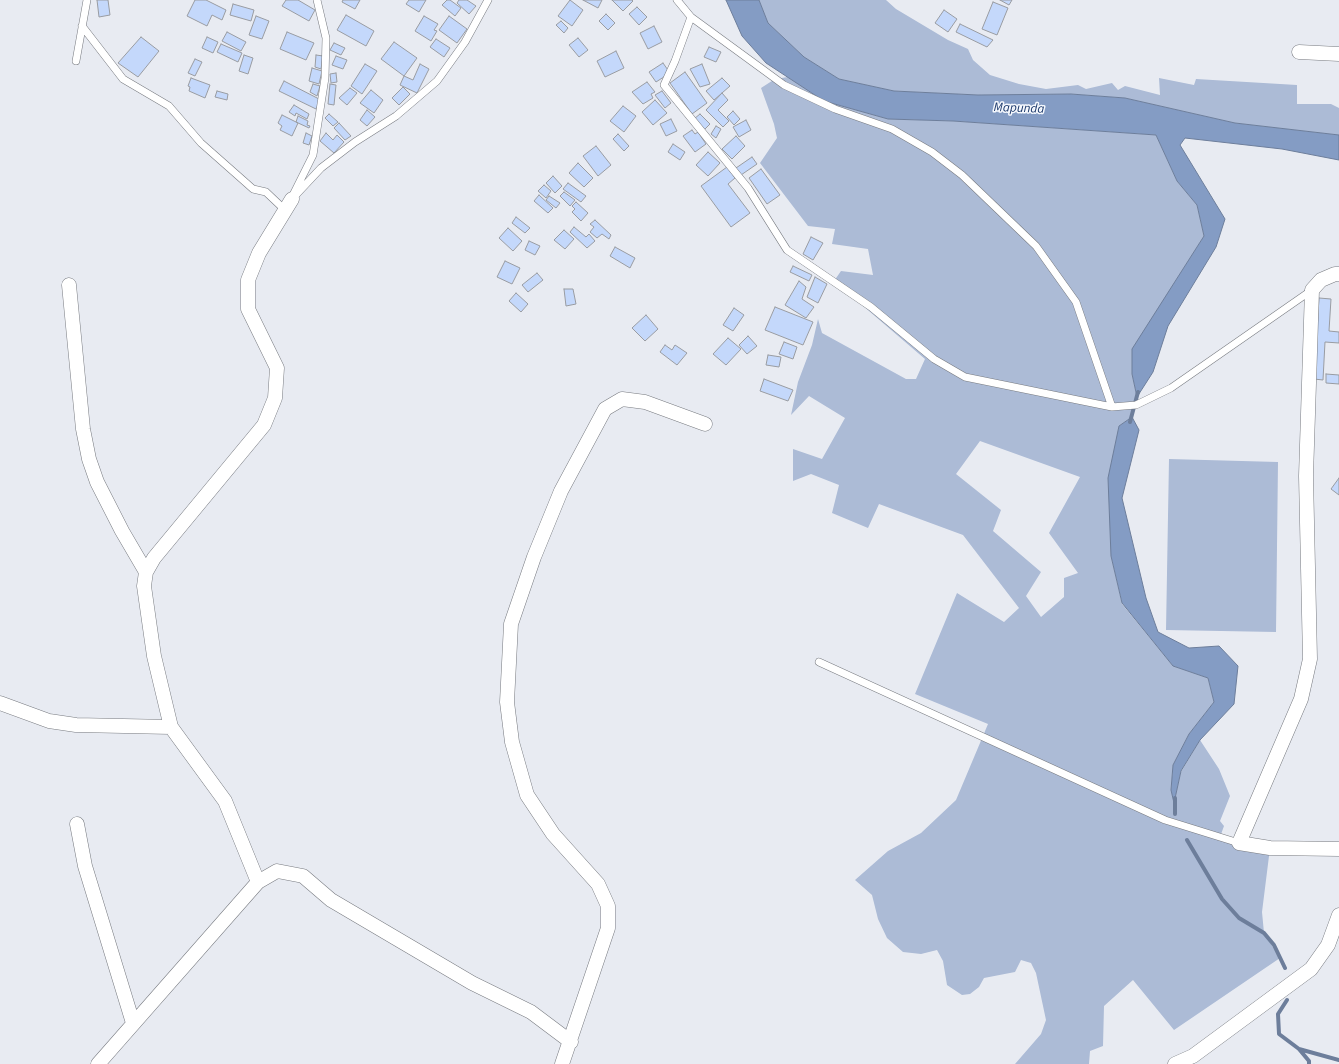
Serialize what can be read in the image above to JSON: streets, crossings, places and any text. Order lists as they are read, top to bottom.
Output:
{
  "water": ["Mapunda"]
}
